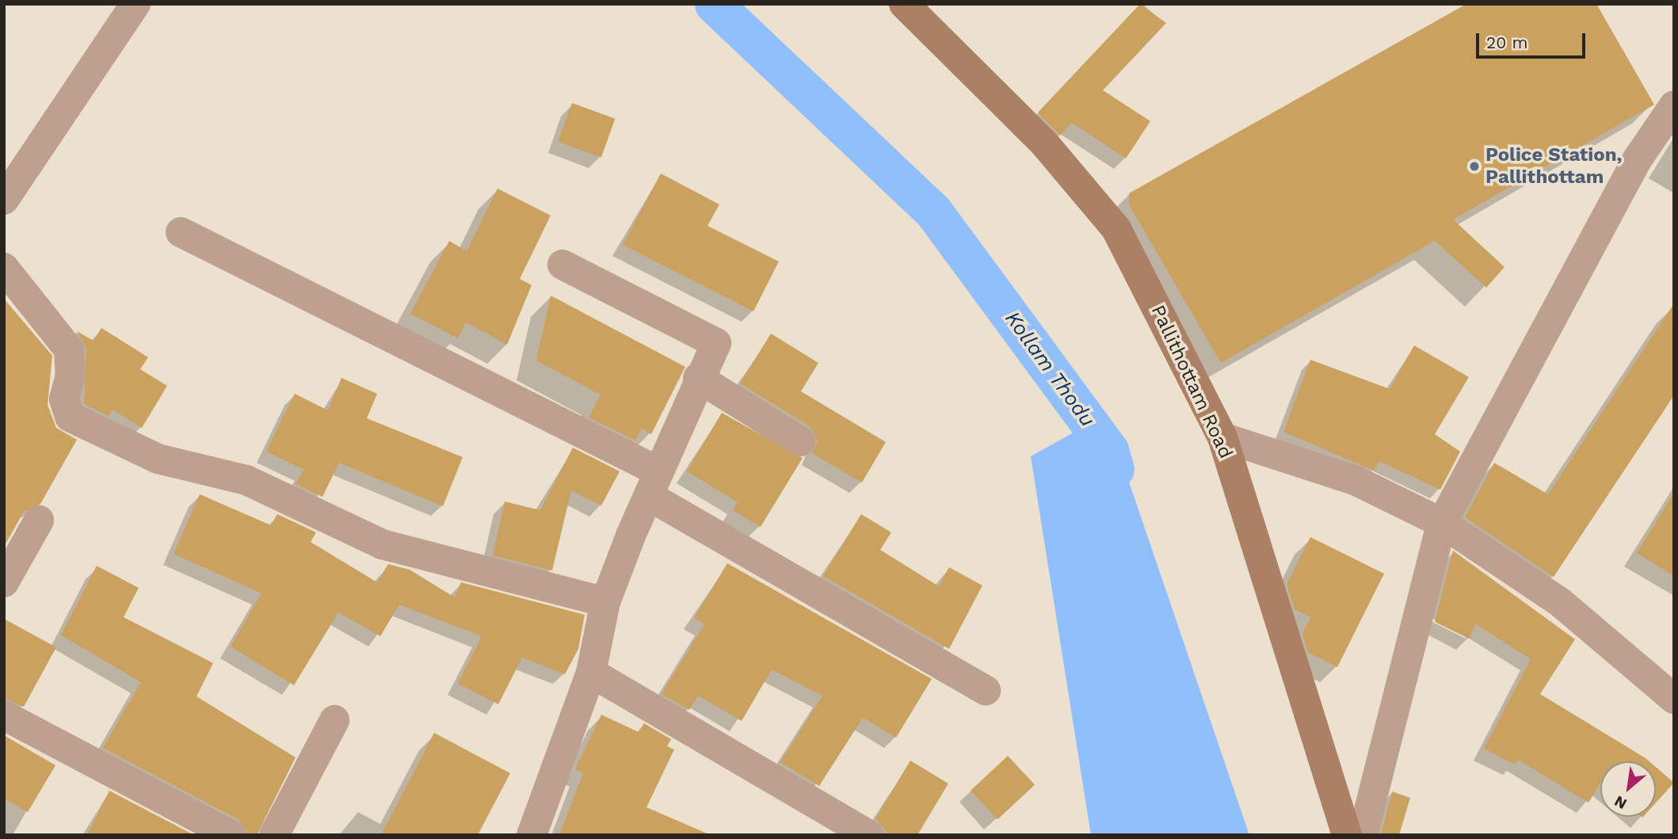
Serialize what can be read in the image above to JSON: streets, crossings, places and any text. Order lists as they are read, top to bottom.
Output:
{
  "streets": {
    "street": ["Pallithottam Road"]
  },
  "water": ["Kollam Thodu"],
  "places": ["Police Station, Pallithottam"],
  "scale_bar": "20 m",
  "north": "bottom left"
}
